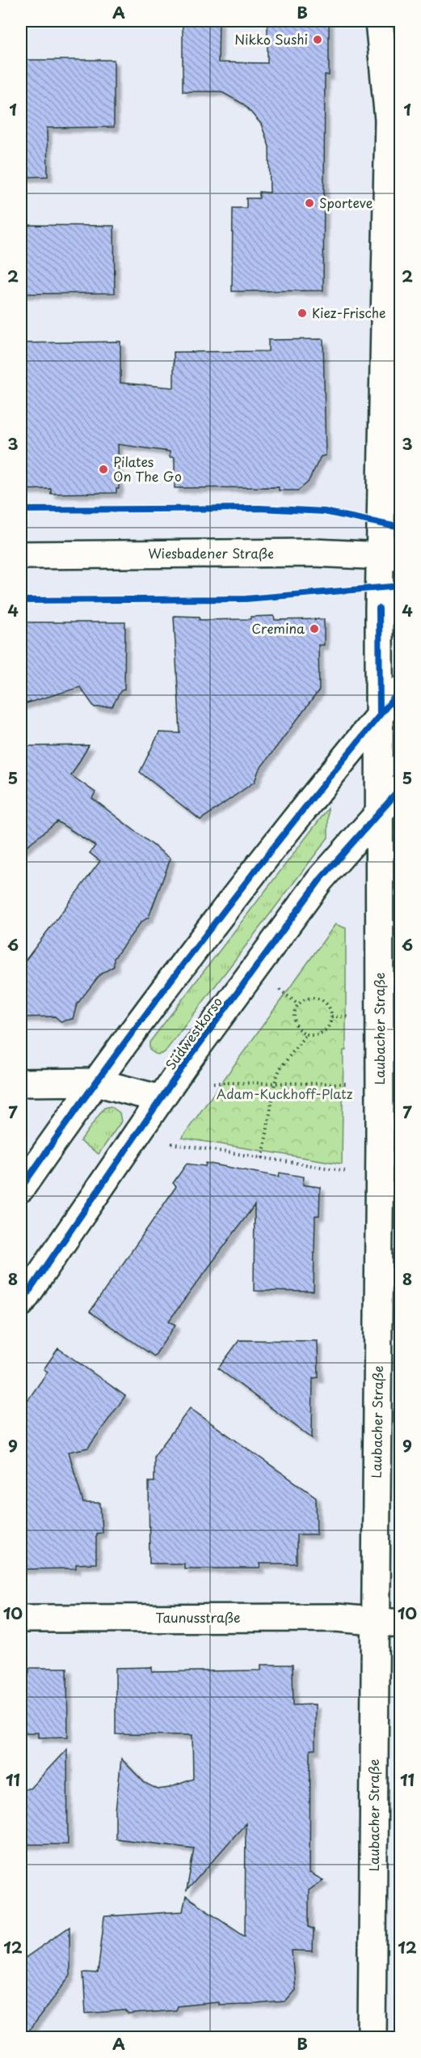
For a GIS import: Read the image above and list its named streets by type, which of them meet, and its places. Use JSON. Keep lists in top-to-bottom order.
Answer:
{
  "streets": {
    "street": [
      "Wiesbadener Straße",
      "Laubacher Straße",
      "Südwestkorso",
      "Taunusstraße"
    ]
  },
  "crossings": [
    ["Wiesbadener Straße", "Laubacher Straße"],
    ["Laubacher Straße", "Südwestkorso"],
    ["Laubacher Straße", "Taunusstraße"]
  ],
  "parks": ["Adam-Kuckhoff-Platz"],
  "places": [
    "Nikko Sushi",
    "Sporteve",
    "Kiez-Frische",
    "Pilates On The Go",
    "Cremina"
  ],
  "grid": {
    "columns": ["A", "B"],
    "rows": [
      "1",
      "2",
      "3",
      "4",
      "5",
      "6",
      "7",
      "8",
      "9",
      "10",
      "11",
      "12"
    ]
  }
}
